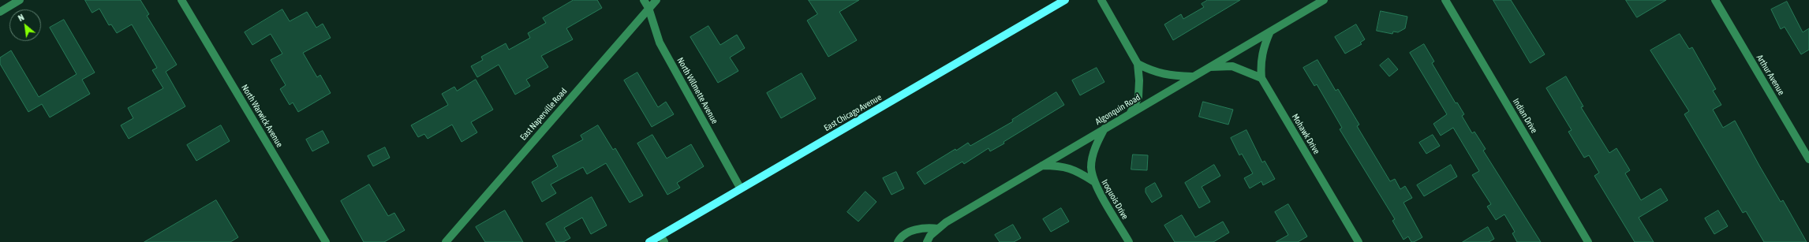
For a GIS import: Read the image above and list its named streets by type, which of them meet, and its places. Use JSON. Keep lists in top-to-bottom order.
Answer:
{
  "streets": {
    "main road": ["East Chicago Avenue"],
    "street": [
      "Arthur Avenue",
      "North Wilmette Avenue",
      "Algonquin Road",
      "East Naperville Road",
      "North Warwick Avenue",
      "Indian Drive",
      "Mohawk Drive",
      "Iroquois Drive"
    ]
  },
  "crossings": [
    ["North Wilmette Avenue", "East Chicago Avenue"],
    ["North Wilmette Avenue", "East Naperville Road"],
    ["Algonquin Road", "Mohawk Drive"],
    ["Algonquin Road", "Iroquois Drive"]
  ],
  "north": "top left"
}
